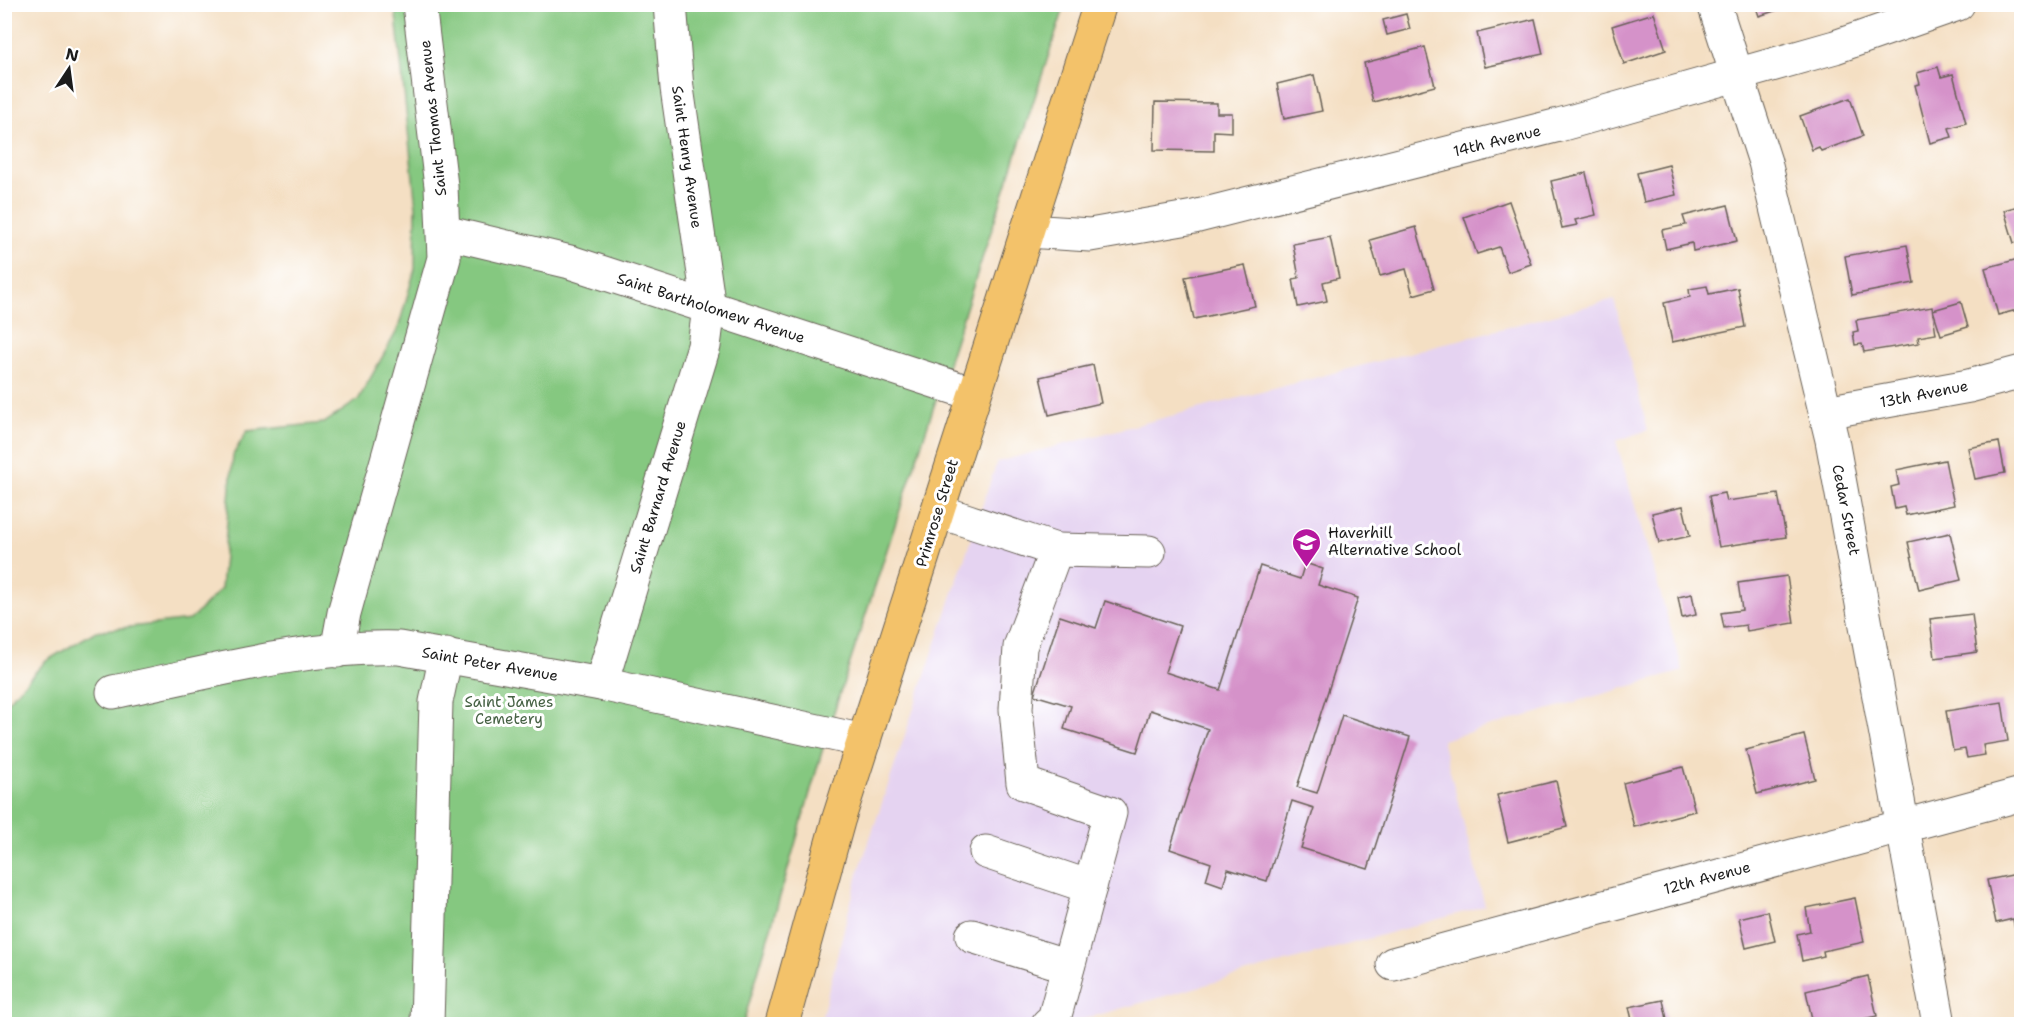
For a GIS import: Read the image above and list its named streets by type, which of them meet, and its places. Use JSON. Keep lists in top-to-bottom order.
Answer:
{
  "streets": {
    "main road": ["Primrose Street"],
    "street": [
      "Saint Thomas Avenue",
      "14th Avenue",
      "Saint Henry Avenue",
      "Saint Bartholomew Avenue",
      "13th Avenue",
      "Saint Barnard Avenue",
      "Cedar Street",
      "Saint Peter Avenue",
      "12th Avenue"
    ]
  },
  "crossings": [
    ["Saint Thomas Avenue", "Saint Bartholomew Avenue"],
    ["Saint Thomas Avenue", "Saint Peter Avenue"],
    ["14th Avenue", "Cedar Street"],
    ["14th Avenue", "Primrose Street"],
    ["Saint Henry Avenue", "Saint Bartholomew Avenue"],
    ["Saint Henry Avenue", "Saint Barnard Avenue"],
    ["Saint Bartholomew Avenue", "Saint Barnard Avenue"],
    ["Saint Bartholomew Avenue", "Primrose Street"],
    ["13th Avenue", "Cedar Street"],
    ["Saint Barnard Avenue", "Saint Peter Avenue"],
    ["Cedar Street", "12th Avenue"],
    ["Primrose Street", "Saint Peter Avenue"]
  ],
  "parks": ["Saint James Cemetery"],
  "places": {
    "school or university": ["Haverhill Alternative School"]
  },
  "north": "top"
}
